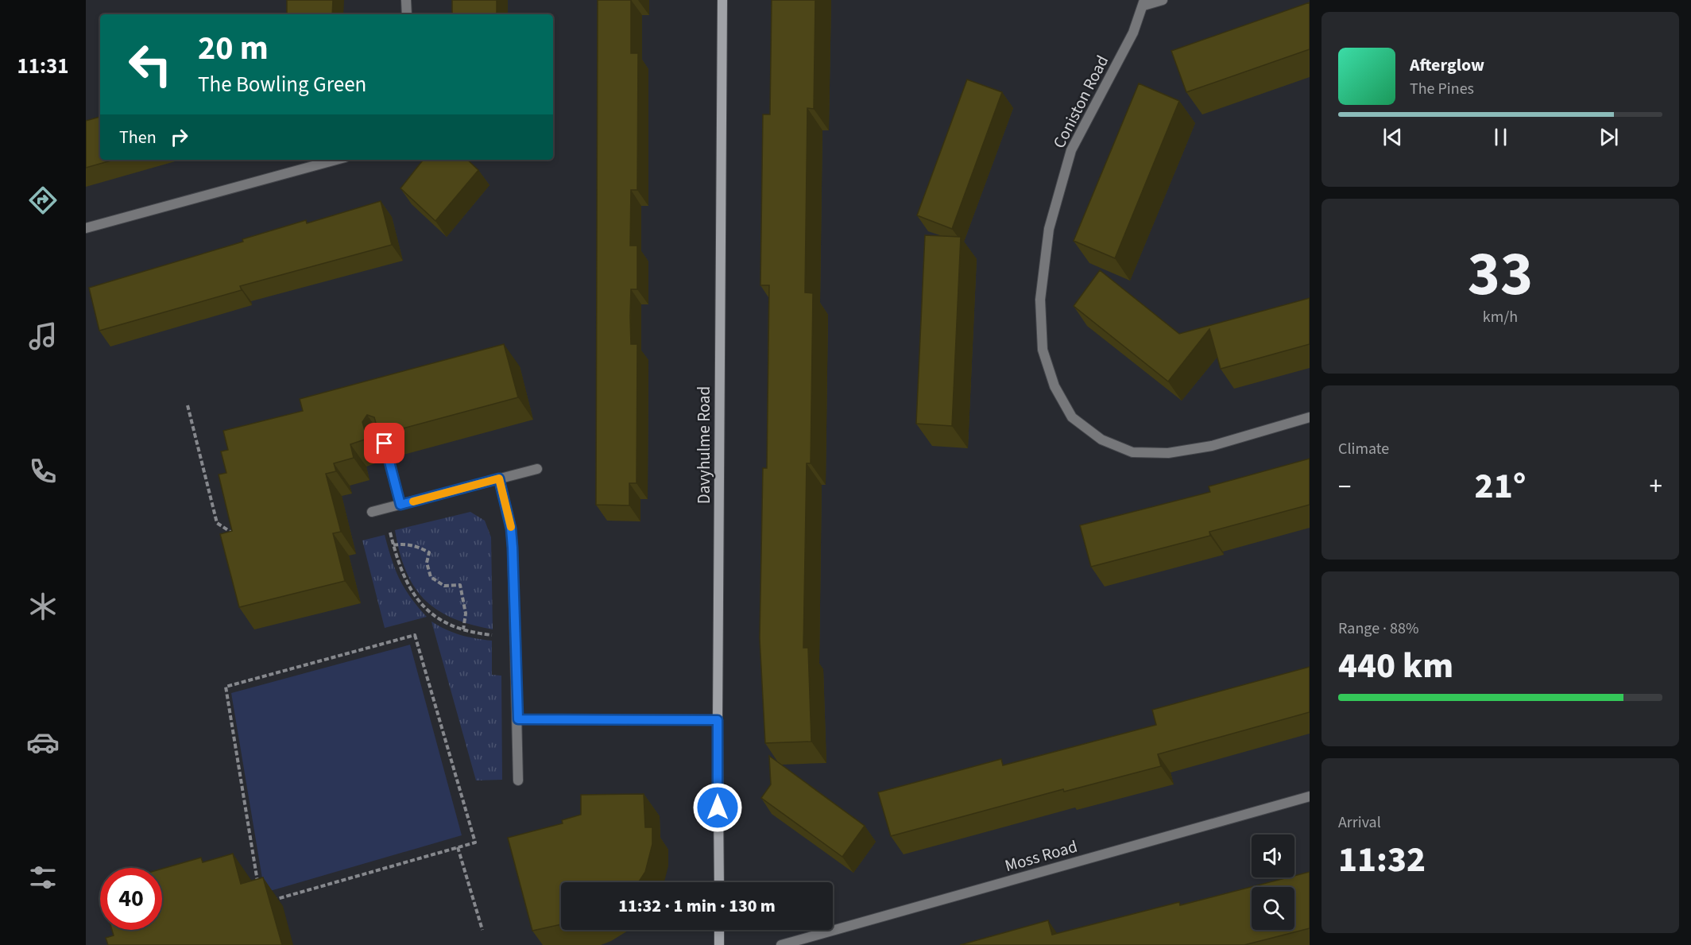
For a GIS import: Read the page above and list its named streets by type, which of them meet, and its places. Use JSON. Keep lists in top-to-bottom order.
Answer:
{
  "streets": {
    "street": ["Coniston Road", "Davyhulme Road", "Moss Road"]
  },
  "page": {
    "tabs": "11:31",
    "turn": ["20 m", "The Bowling Green"],
    "song": ["Afterglow", "The Pines"],
    "then": "Then",
    "tile": [
      ["33", "km/h"],
      "Climate",
      ["Range · 88%", "440 km"],
      ["Arrival", "11:32"]
    ],
    "heat": ["−", "21°", "+"],
    "limit": "40",
    "trip": "11:32 · 1 min · 130 m"
  }
}
